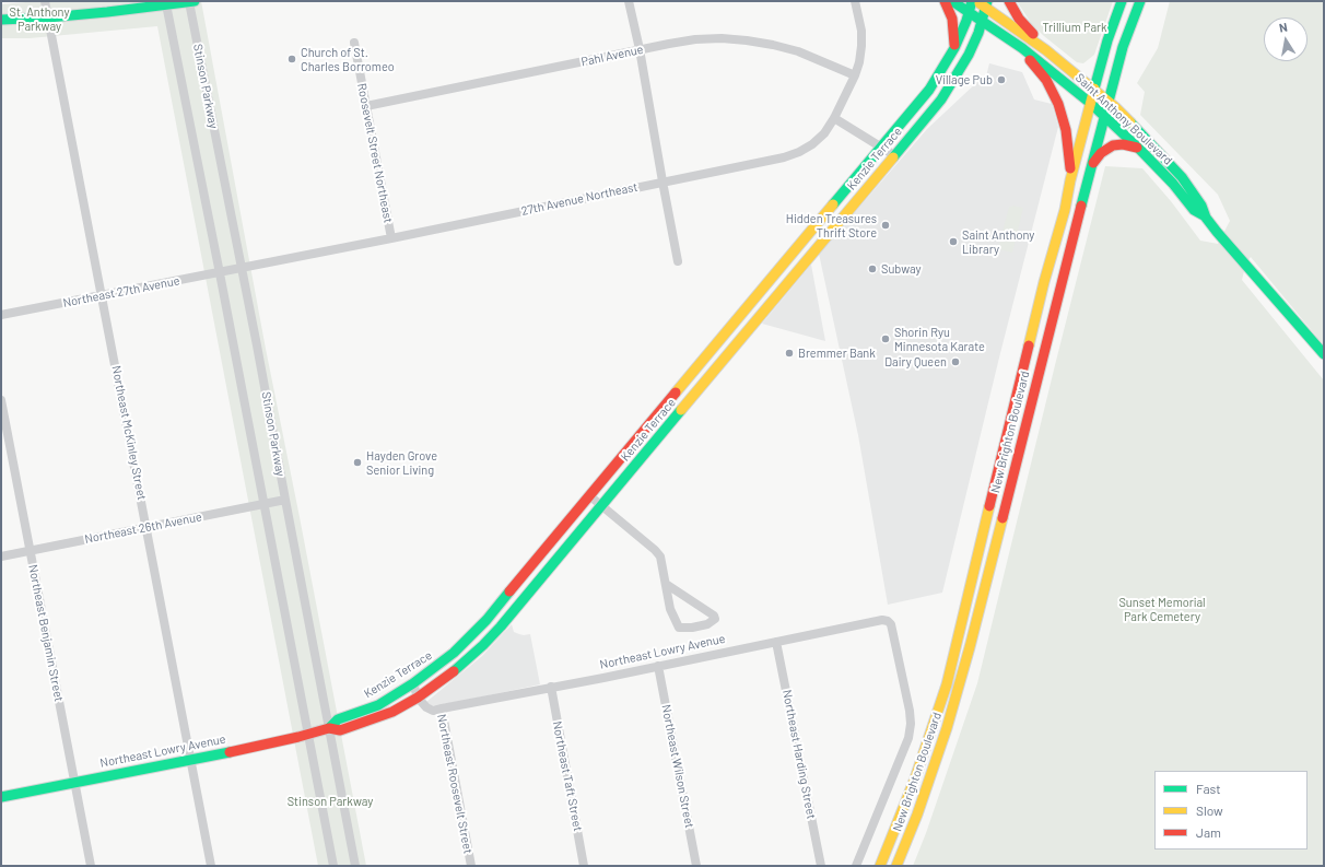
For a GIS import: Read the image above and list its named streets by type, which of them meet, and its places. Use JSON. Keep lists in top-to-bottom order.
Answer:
{
  "streets": {
    "main road": [
      "Saint Anthony Boulevard",
      "Kenzie Terrace",
      "New Brighton Boulevard",
      "Northeast Lowry Avenue"
    ],
    "street": [
      "Pahl Avenue",
      "Stinson Parkway",
      "Roosevelt Street Northeast",
      "27th Avenue Northeast",
      "Northeast 27th Avenue",
      "Northeast McKinley Street",
      "Northeast 26th Avenue",
      "Northeast Benjamin Street",
      "Northeast Harding Street",
      "Northeast Wilson Street",
      "Northeast Taft Street",
      "Northeast Roosevelt Street"
    ]
  },
  "crossings": [
    ["Pahl Avenue", "Roosevelt Street Northeast"],
    ["Pahl Avenue", "27th Avenue Northeast"],
    ["Stinson Parkway", "Kenzie Terrace"],
    ["Stinson Parkway", "27th Avenue Northeast"],
    ["Stinson Parkway", "Northeast 27th Avenue"],
    ["Stinson Parkway", "Northeast 26th Avenue"],
    ["Stinson Parkway", "Northeast Lowry Avenue"],
    ["Saint Anthony Boulevard", "Kenzie Terrace"],
    ["Saint Anthony Boulevard", "New Brighton Boulevard"],
    ["Roosevelt Street Northeast", "27th Avenue Northeast"],
    ["Kenzie Terrace", "Northeast Lowry Avenue"],
    ["27th Avenue Northeast", "Northeast 27th Avenue"],
    ["Northeast 27th Avenue", "Northeast McKinley Street"],
    ["New Brighton Boulevard", "Northeast Lowry Avenue"],
    ["Northeast McKinley Street", "Northeast 26th Avenue"],
    ["Northeast McKinley Street", "Northeast Lowry Avenue"],
    ["Northeast 26th Avenue", "Northeast Benjamin Street"],
    ["Northeast Benjamin Street", "Northeast Lowry Avenue"],
    ["Northeast Lowry Avenue", "Northeast Harding Street"],
    ["Northeast Lowry Avenue", "Northeast Wilson Street"],
    ["Northeast Lowry Avenue", "Northeast Taft Street"],
    ["Northeast Lowry Avenue", "Northeast Roosevelt Street"]
  ],
  "parks": [
    "St. Anthony Parkway",
    "Trillium Park",
    "Sunset Memorial Park Cemetery",
    "Stinson Parkway"
  ],
  "places": [
    "Church of St. Charles Borromeo",
    "Village Pub",
    "Hidden Treasures Thrift Store",
    "Saint Anthony Library",
    "Subway",
    "Shorin Ryu Minnesota Karate",
    "Bremmer Bank",
    "Dairy Queen",
    "Hayden Grove Senior Living"
  ],
  "legend": ["Fast", "Slow", "Jam"],
  "north": "top"
}
